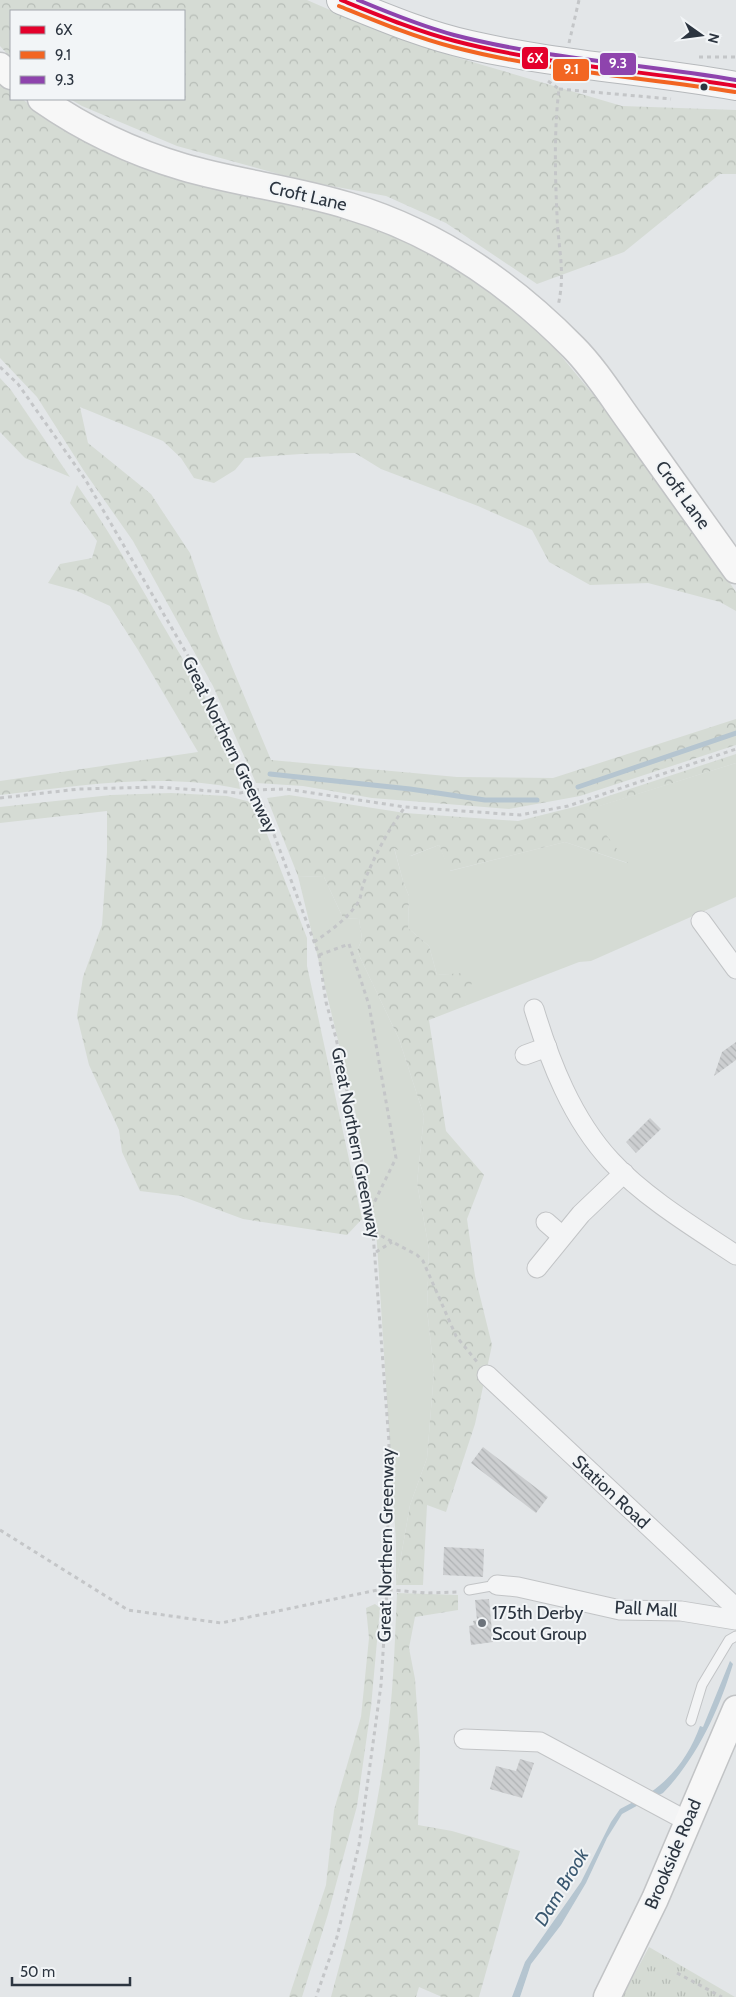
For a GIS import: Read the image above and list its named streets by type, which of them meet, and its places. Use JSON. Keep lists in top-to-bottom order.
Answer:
{
  "streets": {
    "street": [
      "Croft Lane",
      "Station Road",
      "Pall Mall",
      "Brookside Road"
    ],
    "path": ["Great Northern Greenway"]
  },
  "water": ["Dam Brook"],
  "places": ["175th Derby Scout Group"],
  "lines": ["transit line 6X", "transit line 9.3", "transit line 9.1"],
  "legend": ["6X", "9.1", "9.3"],
  "scale_bar": "50 m",
  "north": "right"
}
